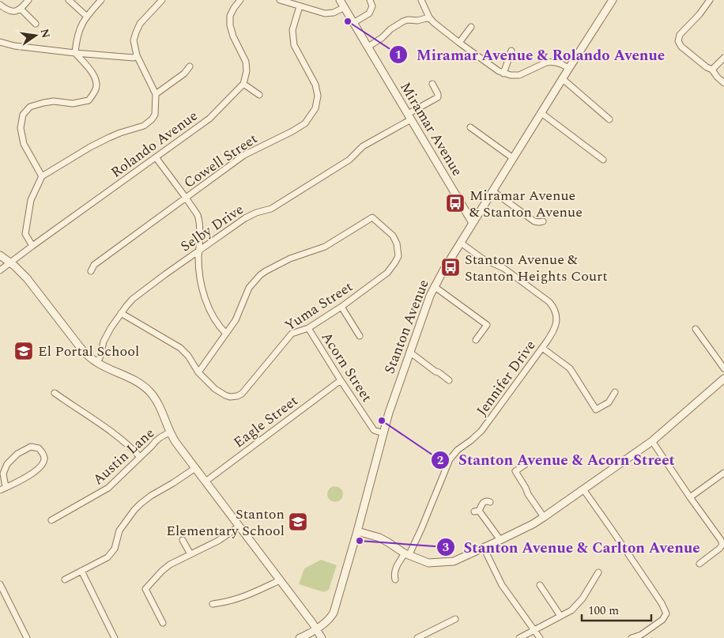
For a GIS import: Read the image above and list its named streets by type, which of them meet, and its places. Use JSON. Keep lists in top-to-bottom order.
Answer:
{
  "streets": {
    "street": [
      "Miramar Avenue",
      "Rolando Avenue",
      "Cowell Street",
      "Selby Drive",
      "Yuma Street",
      "Stanton Avenue",
      "Acorn Street",
      "Jennifer Drive",
      "Eagle Street",
      "Austin Lane"
    ]
  },
  "crossings": [
    ["Miramar Avenue", "Selby Drive"],
    ["Miramar Avenue", "Stanton Avenue"],
    ["Yuma Street", "Acorn Street"],
    ["Stanton Avenue", "Acorn Street"],
    ["Stanton Avenue", "Jennifer Drive"],
    ["Acorn Street", "Eagle Street"]
  ],
  "places": {
    "other": ["Miramar Avenue & Rolando Avenue", "Stanton Avenue & Acorn Street", "Stanton Avenue & Carlton Avenue"],
    "bus stop": ["Miramar Avenue & Stanton Avenue", "Stanton Avenue & Stanton Heights Court"],
    "school or university": ["El Portal School", "Stanton Elementary School"]
  },
  "scale_bar": "100 m",
  "north": "right"
}
